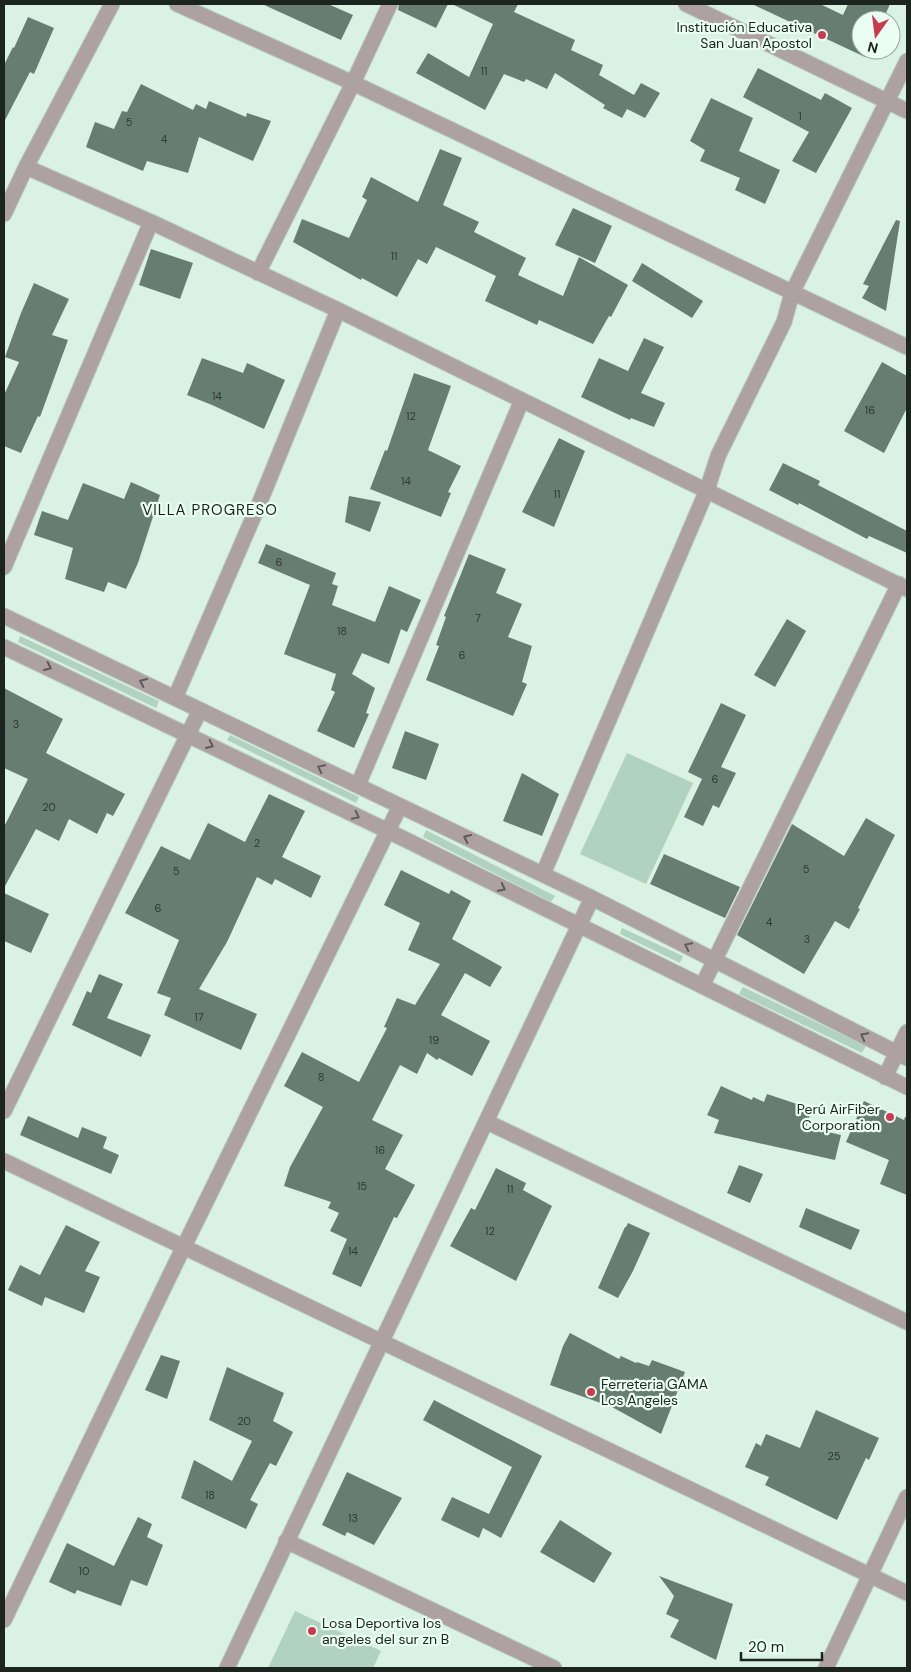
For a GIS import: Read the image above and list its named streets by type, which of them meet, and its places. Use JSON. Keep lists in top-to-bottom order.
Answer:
{
  "districts": ["VILLA PROGRESO"],
  "places": [
    "Institución Educativa San Juan Apostol",
    "Perú AirFiber Corporation",
    "Ferreteria GAMA Los Angeles",
    "Losa Deportiva los angeles del sur zn B"
  ],
  "house_numbers": [
    "11",
    "1",
    "5",
    "4",
    "11",
    "14",
    "16",
    "12",
    "14",
    "11",
    "6",
    "7",
    "18",
    "6",
    "3",
    "6",
    "20",
    "2",
    "5",
    "5",
    "6",
    "4",
    "3",
    "17",
    "19",
    "8",
    "16",
    "15",
    "11",
    "12",
    "14",
    "20",
    "25",
    "18",
    "13",
    "10"
  ],
  "scale_bar": "20 m",
  "north": "bottom"
}
